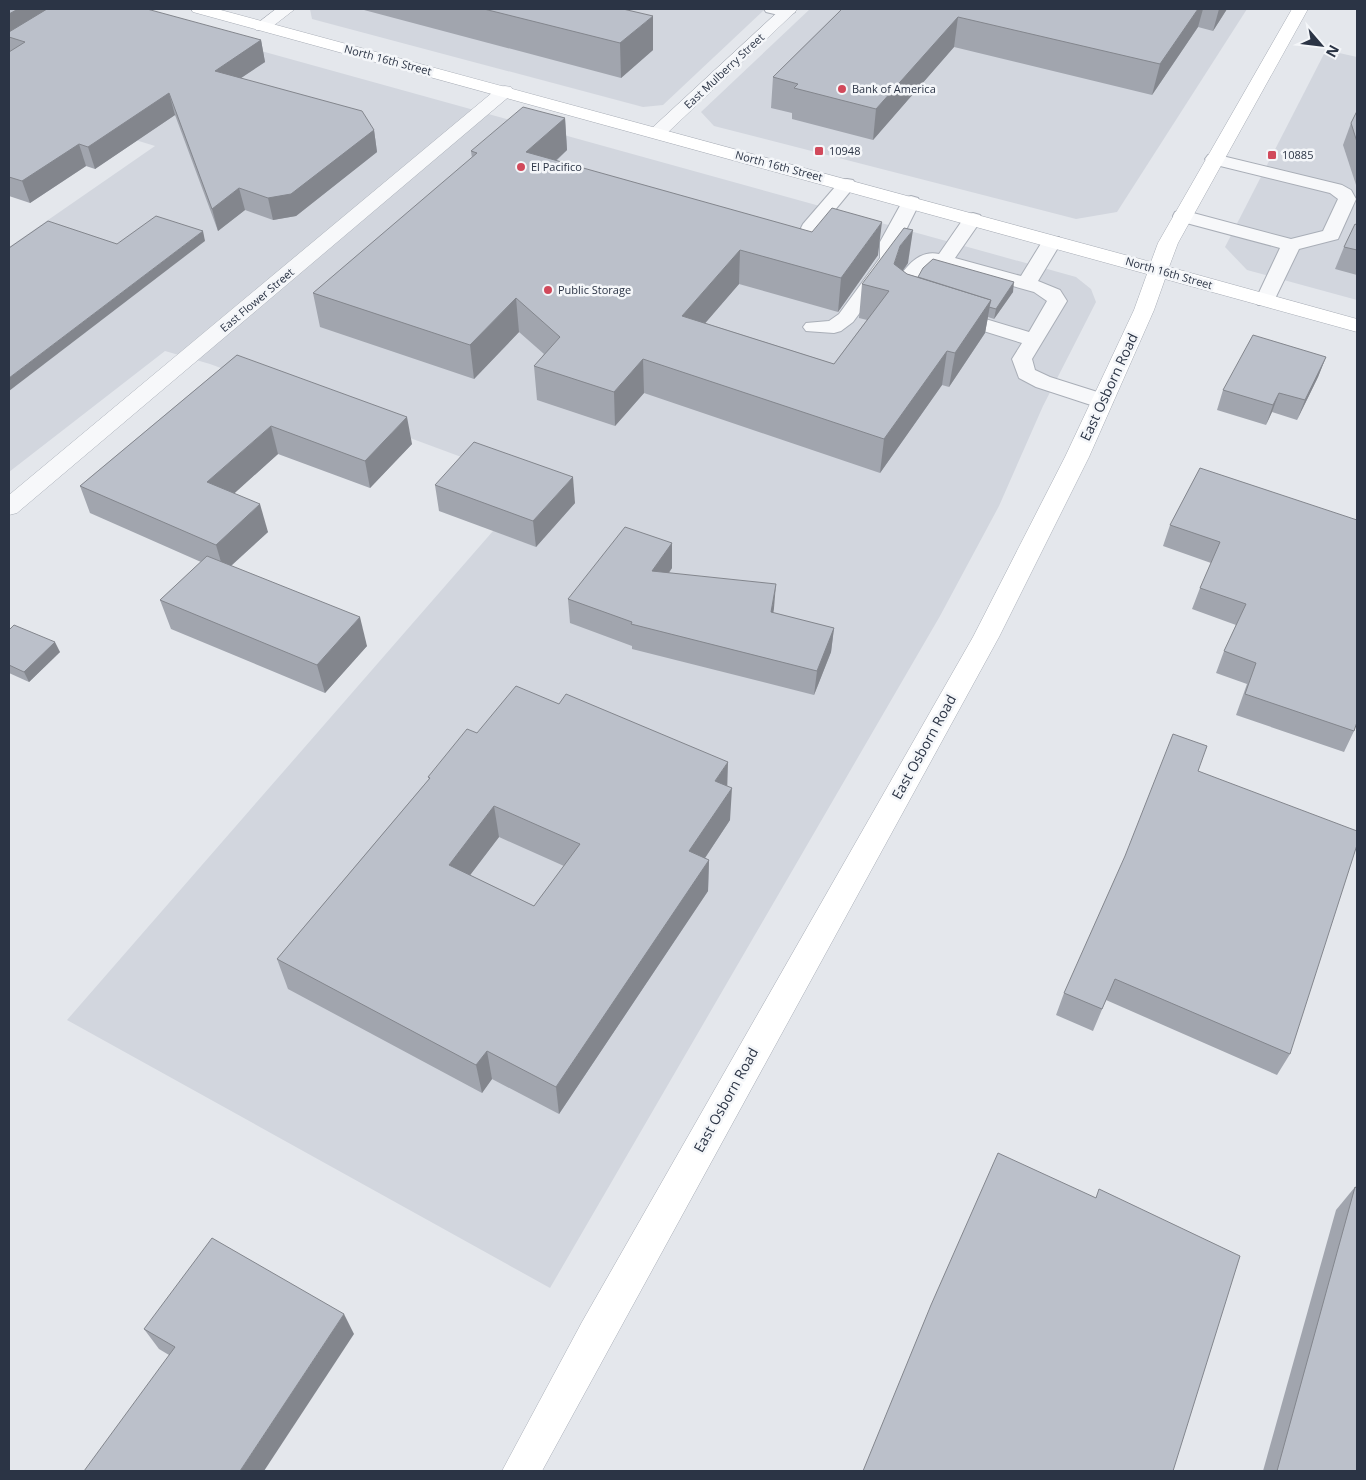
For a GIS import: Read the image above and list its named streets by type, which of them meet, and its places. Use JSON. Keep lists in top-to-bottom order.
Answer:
{
  "streets": {
    "main road": ["North 16th Street", "East Osborn Road"],
    "street": ["East Mulberry Street", "East Flower Street"]
  },
  "crossings": [
    ["North 16th Street", "East Mulberry Street"],
    ["North 16th Street", "East Flower Street"],
    ["North 16th Street", "East Osborn Road"]
  ],
  "places": {
    "other": ["Bank of America", "El Pacifico", "Public Storage"],
    "transit": ["10948", "10885"]
  },
  "north": "bottom right"
}
